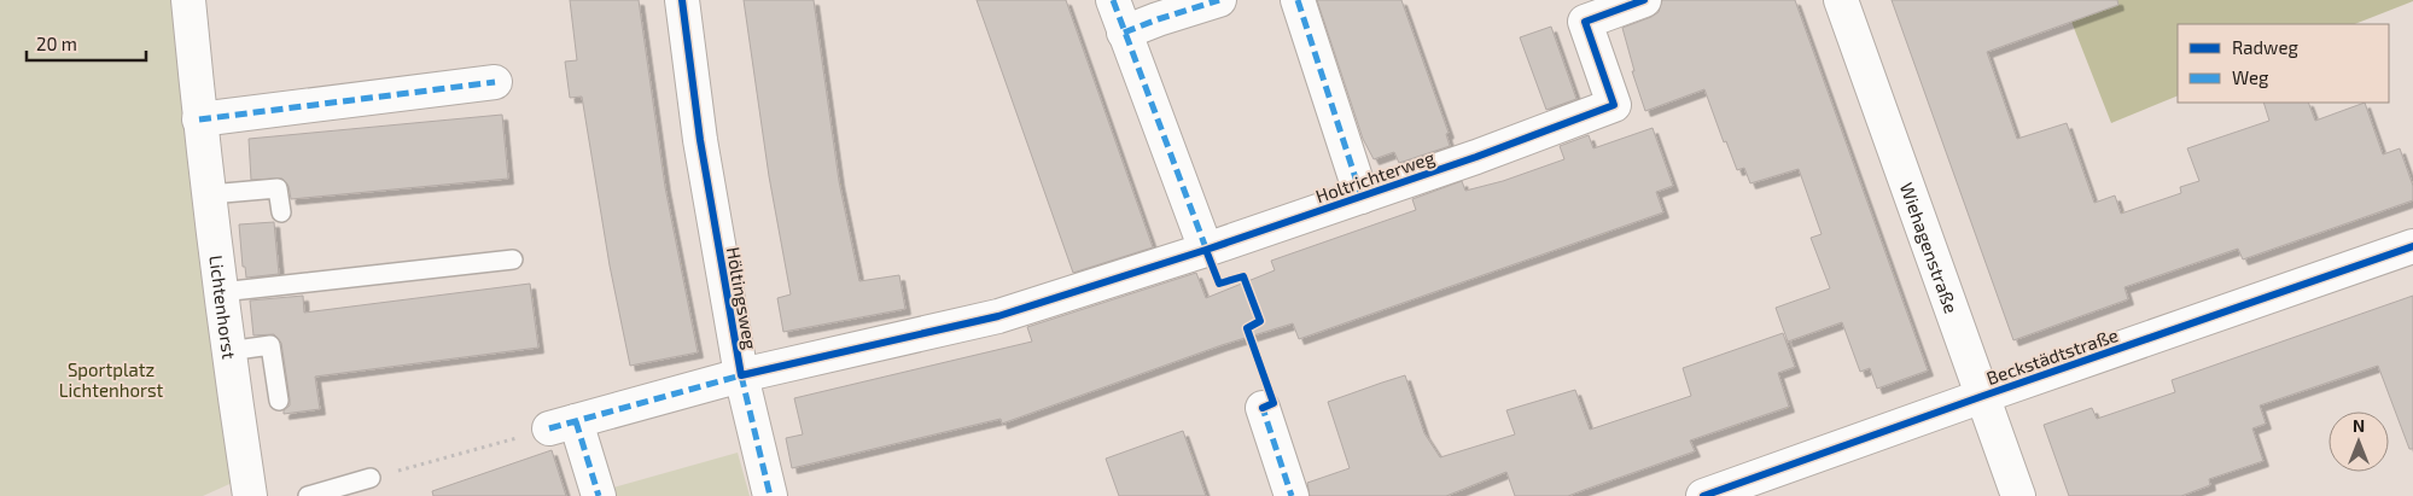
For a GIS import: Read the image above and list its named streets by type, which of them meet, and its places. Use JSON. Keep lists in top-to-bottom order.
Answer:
{
  "streets": {
    "street": [
      "Holtrichterweg",
      "Wiehagenstraße",
      "Höltingsweg",
      "Lichtenhorst",
      "Beckstädtstraße"
    ]
  },
  "crossings": [
    ["Holtrichterweg", "Höltingsweg"],
    ["Wiehagenstraße", "Beckstädtstraße"]
  ],
  "parks": ["Sportplatz Lichtenhorst"],
  "legend": ["Radweg", "Weg"],
  "scale_bar": "20 m",
  "north": "top"
}
